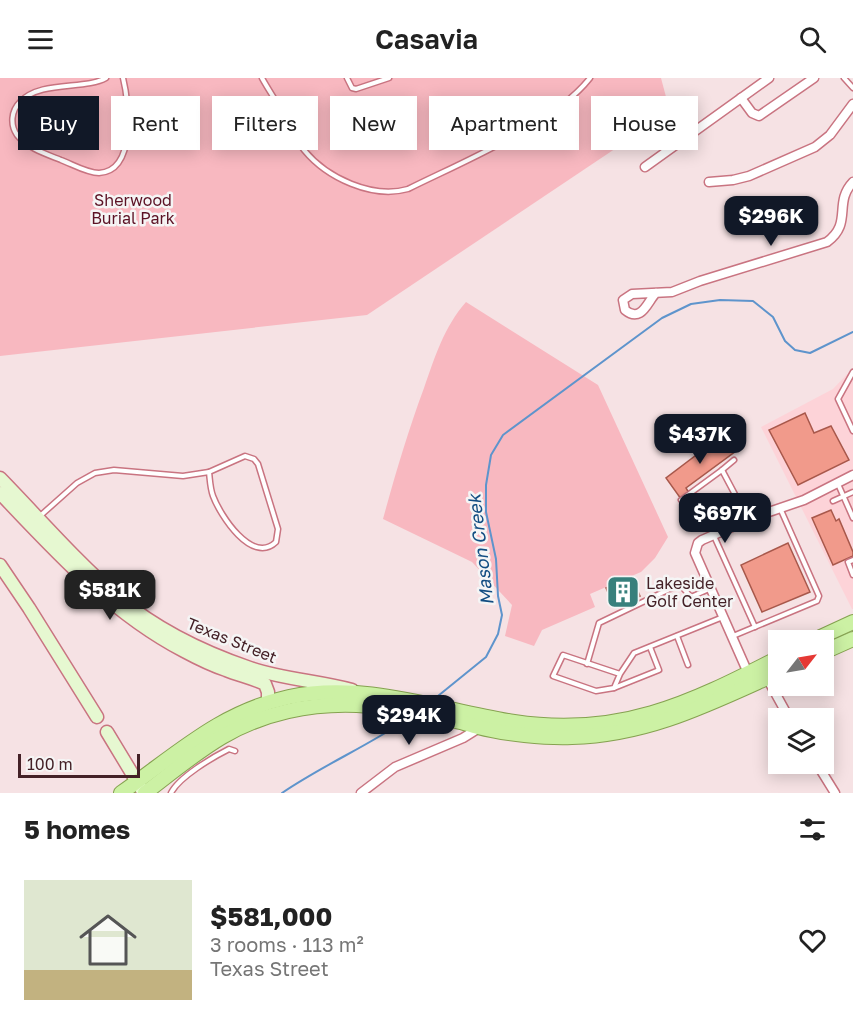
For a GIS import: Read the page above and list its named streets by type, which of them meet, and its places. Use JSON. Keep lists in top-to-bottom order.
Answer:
{
  "streets": {
    "main road": ["Texas Street"]
  },
  "water": ["Mason Creek"],
  "parks": ["Sherwood Burial Park"],
  "places": {
    "building": ["Lakeside Golf Center"]
  },
  "scale_bar": "100 m",
  "north": "top right",
  "page": {
    "header": "Casavia",
    "chip": [
      "Buy",
      "Rent",
      "Filters",
      "New",
      "Apartment",
      "House"
    ],
    "price": [
      "$296K",
      "$437K",
      "$697K",
      "$581K",
      "$294K"
    ],
    "scale": "100 m",
    "heading": "5 homes",
    "list": [
      {
        "name": "$581,000",
        "note": "3 rooms · 113 m² · Texas Street"
      }
    ]
  }
}
